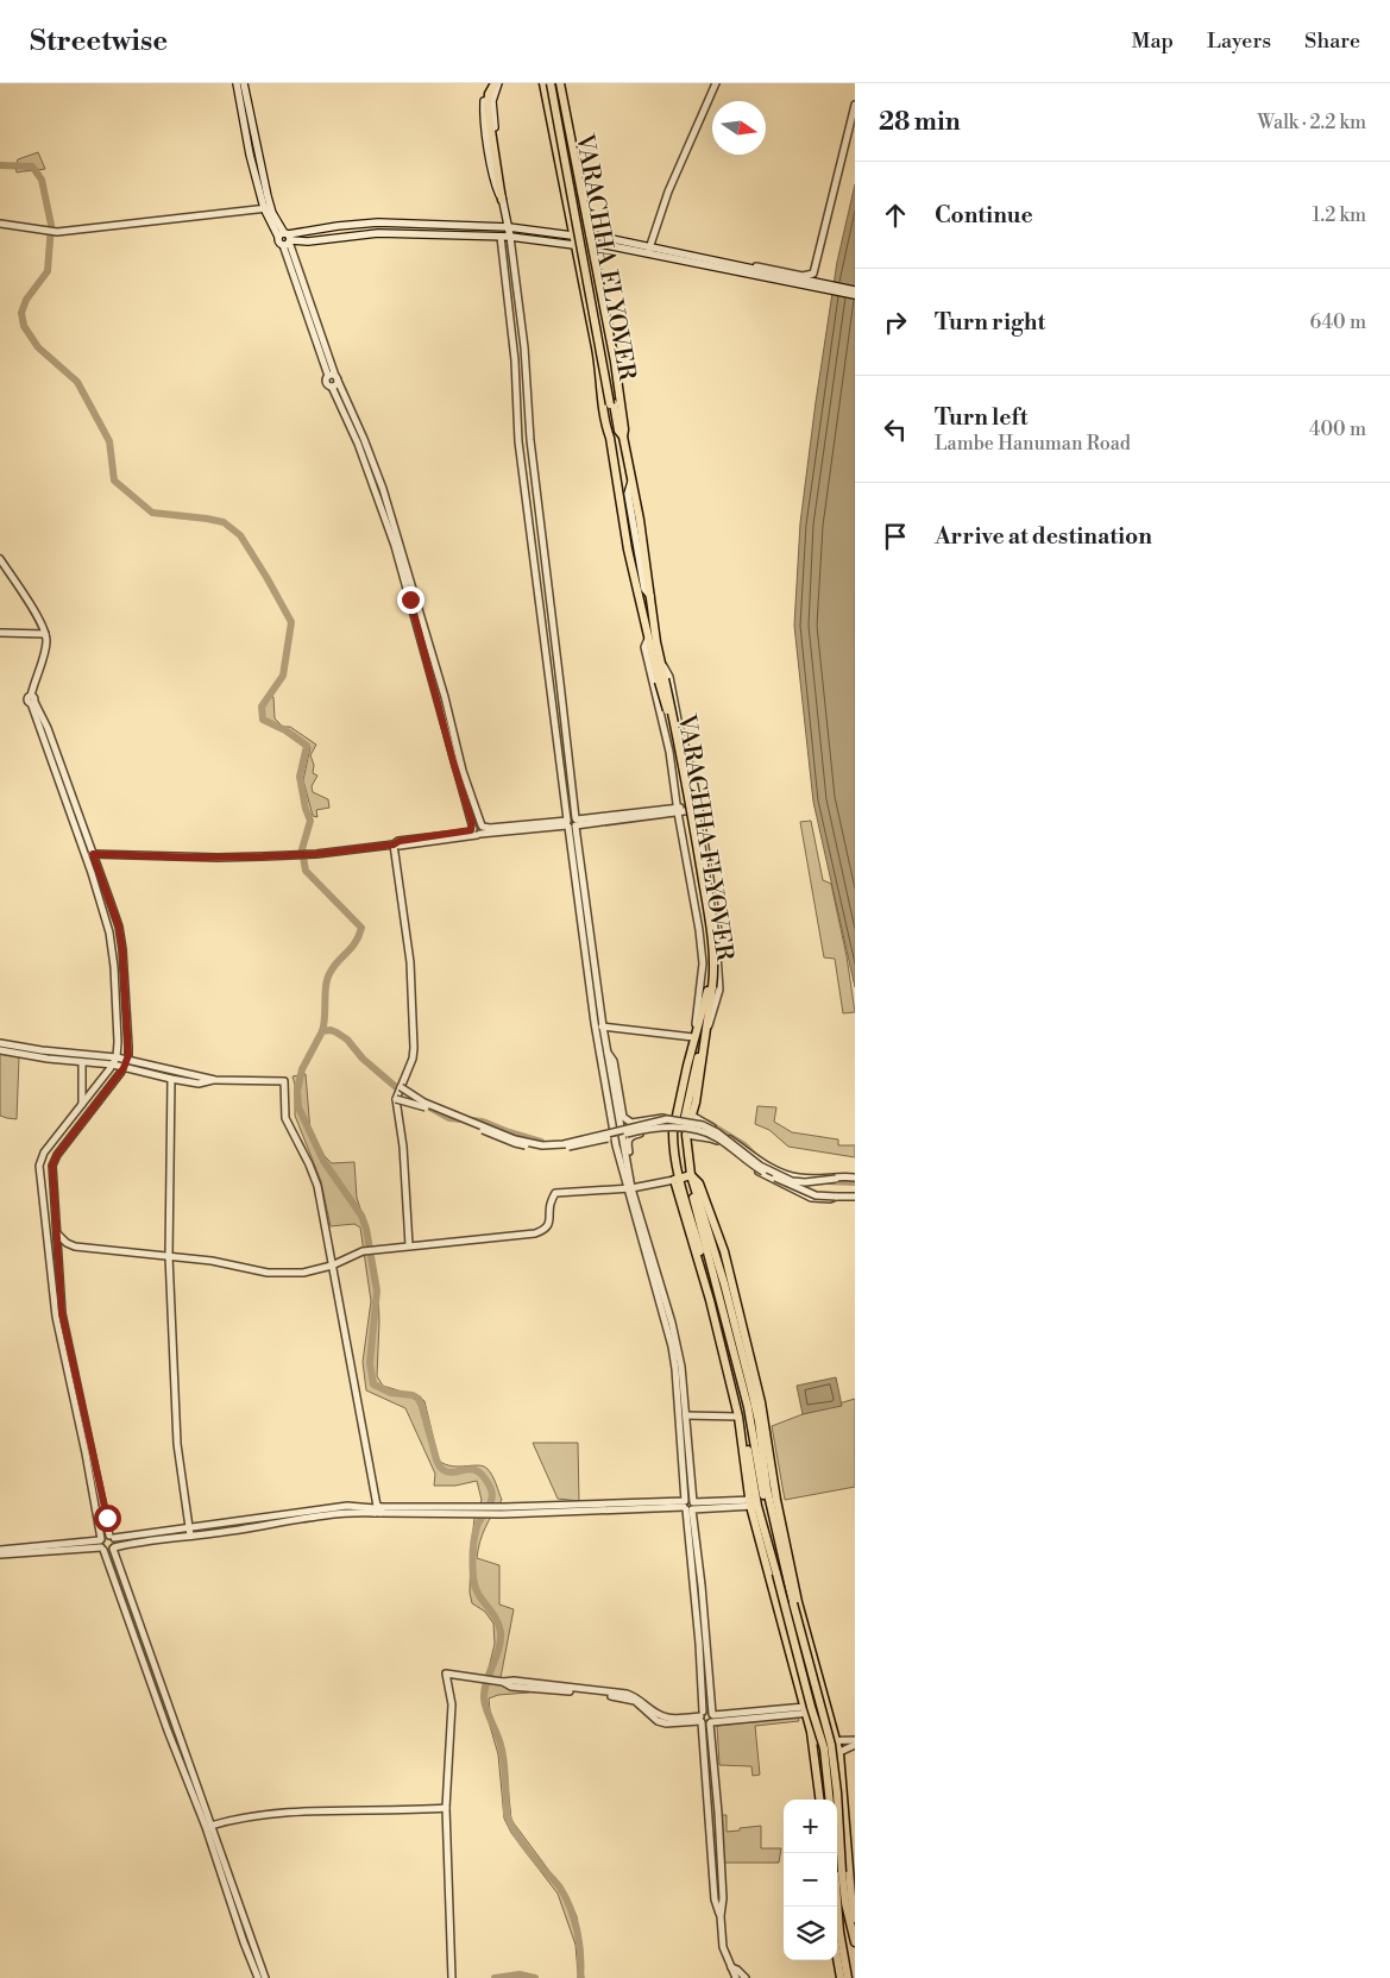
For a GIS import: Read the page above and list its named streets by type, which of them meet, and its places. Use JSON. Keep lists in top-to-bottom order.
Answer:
{
  "streets": {
    "main road": ["VARACHHA FLYOVER"]
  },
  "north": "right",
  "page": {
    "header": "Streetwise",
    "nav": ["Map", "Layers", "Share"],
    "heading": ["28 min", "Walk · 2.2 km"],
    "list": [
      ["Continue", "1.2 km"],
      ["Turn right", "640 m"],
      ["Turn left", "Lambe Hanuman Road", "400 m"],
      "Arrive at destination"
    ],
    "map_buttons": ["+", "−"]
  }
}
